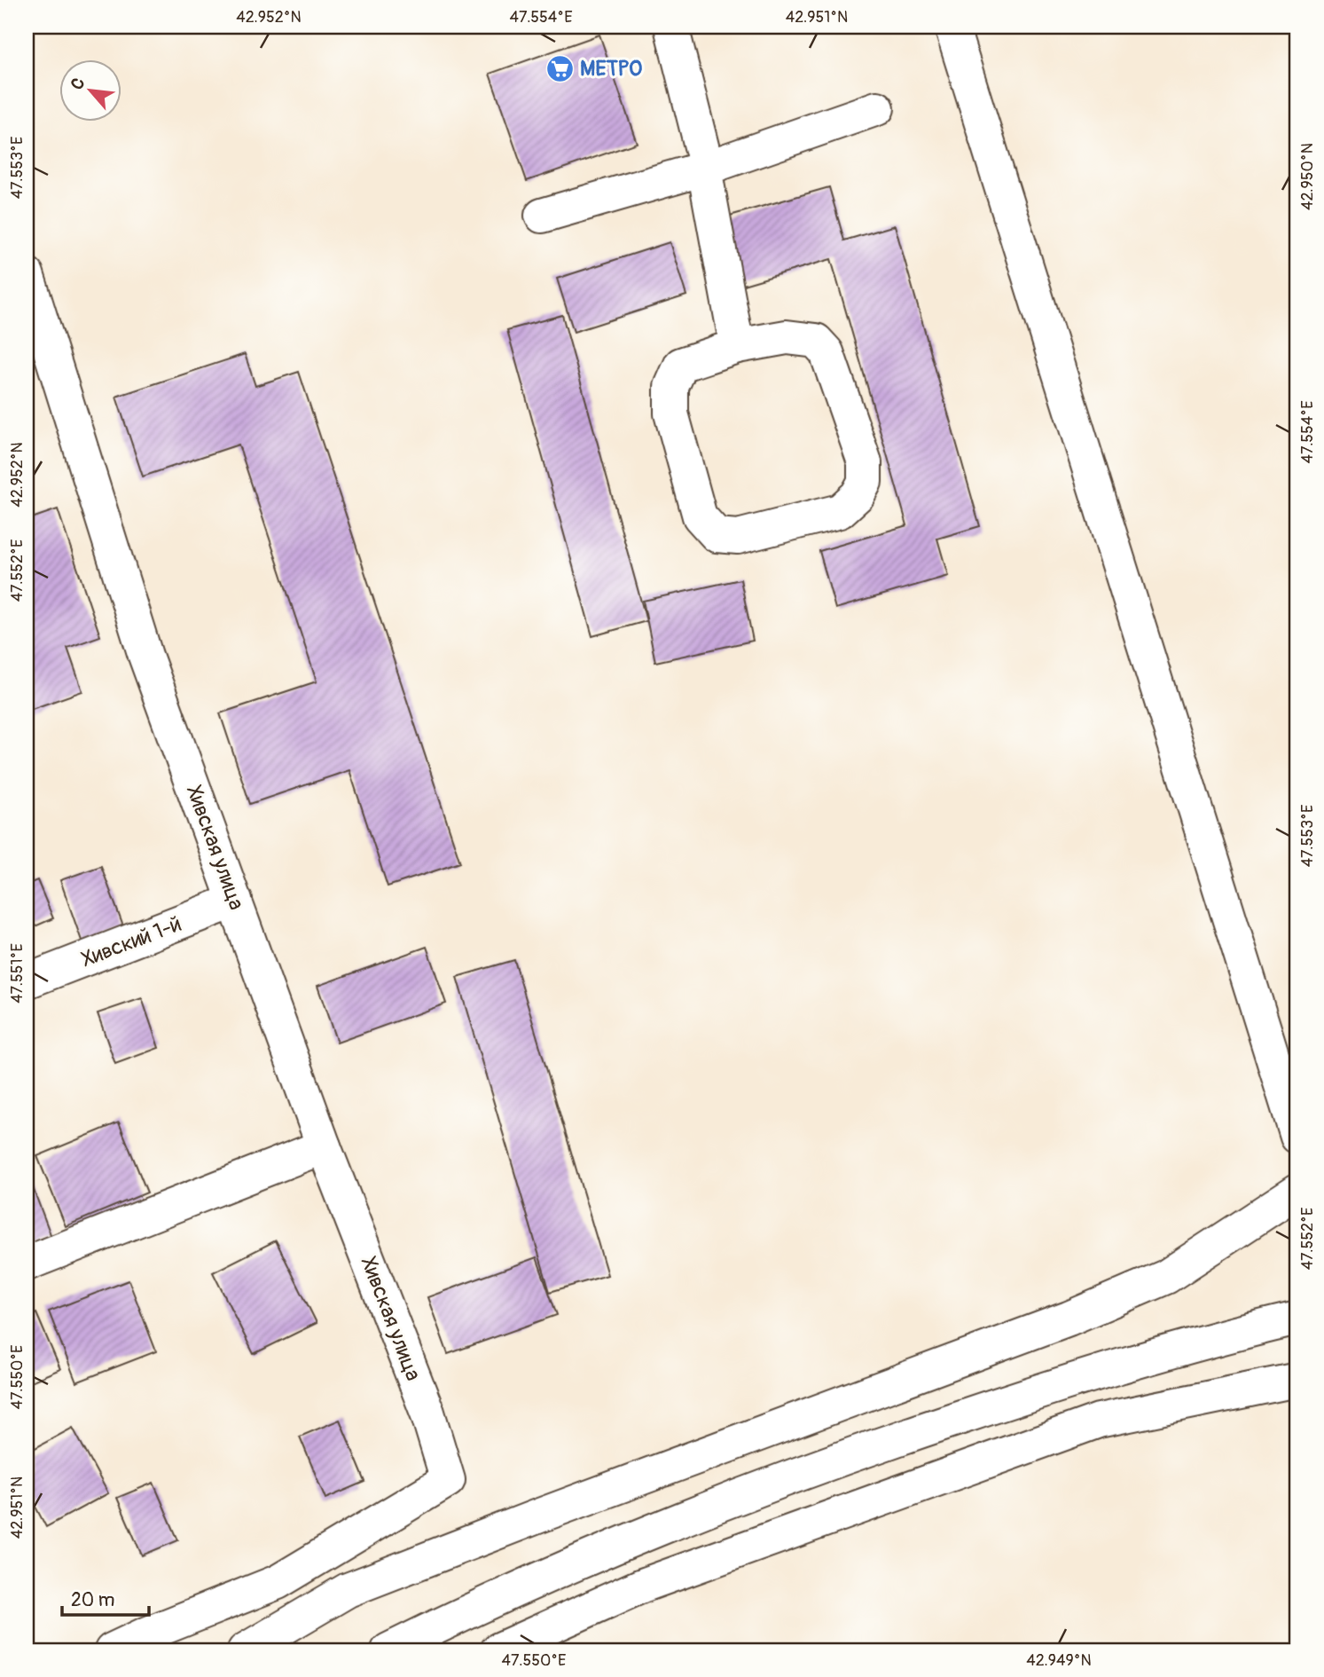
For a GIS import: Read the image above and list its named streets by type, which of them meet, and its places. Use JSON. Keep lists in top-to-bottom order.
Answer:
{
  "streets": {
    "street": ["Хивская улица", "Хивский 1-й"]
  },
  "crossings": [
    ["Хивская улица", "Хивский 1-й"]
  ],
  "places": {
    "supermarket": ["МЕТРО"]
  },
  "scale_bar": "20 m",
  "north": "top left",
  "coordinates": [
    "42.952°N",
    "47.554°E",
    "42.951°N",
    "47.553°E",
    "42.950°N",
    "47.552°E",
    "47.551°E",
    "47.550°E",
    "42.949°N"
  ]
}
